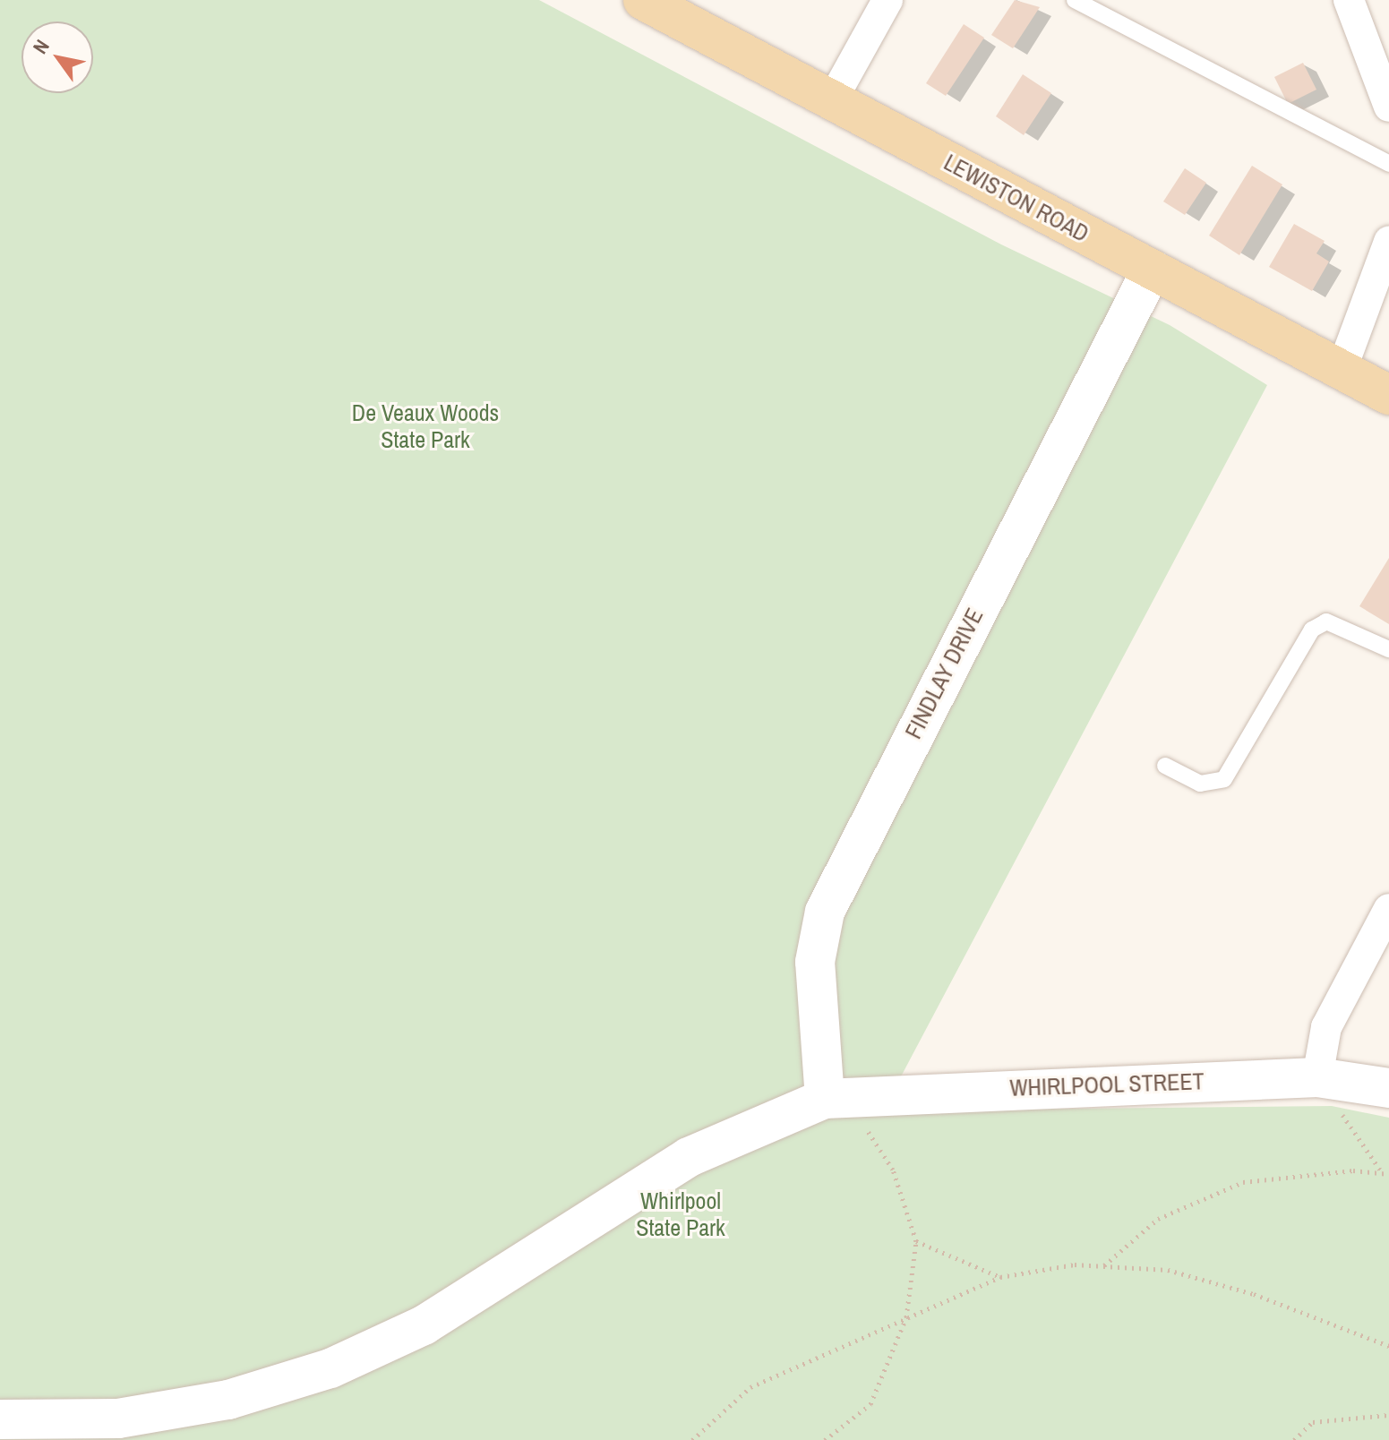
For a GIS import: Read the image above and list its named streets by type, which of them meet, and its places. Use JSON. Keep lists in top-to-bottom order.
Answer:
{
  "streets": {
    "main road": ["LEWISTON ROAD", "FINDLAY DRIVE", "WHIRLPOOL STREET"]
  },
  "crossings": [
    ["LEWISTON ROAD", "FINDLAY DRIVE"],
    ["FINDLAY DRIVE", "WHIRLPOOL STREET"]
  ],
  "parks": ["De Veaux Woods State Park", "Whirlpool State Park"],
  "north": "top left"
}
